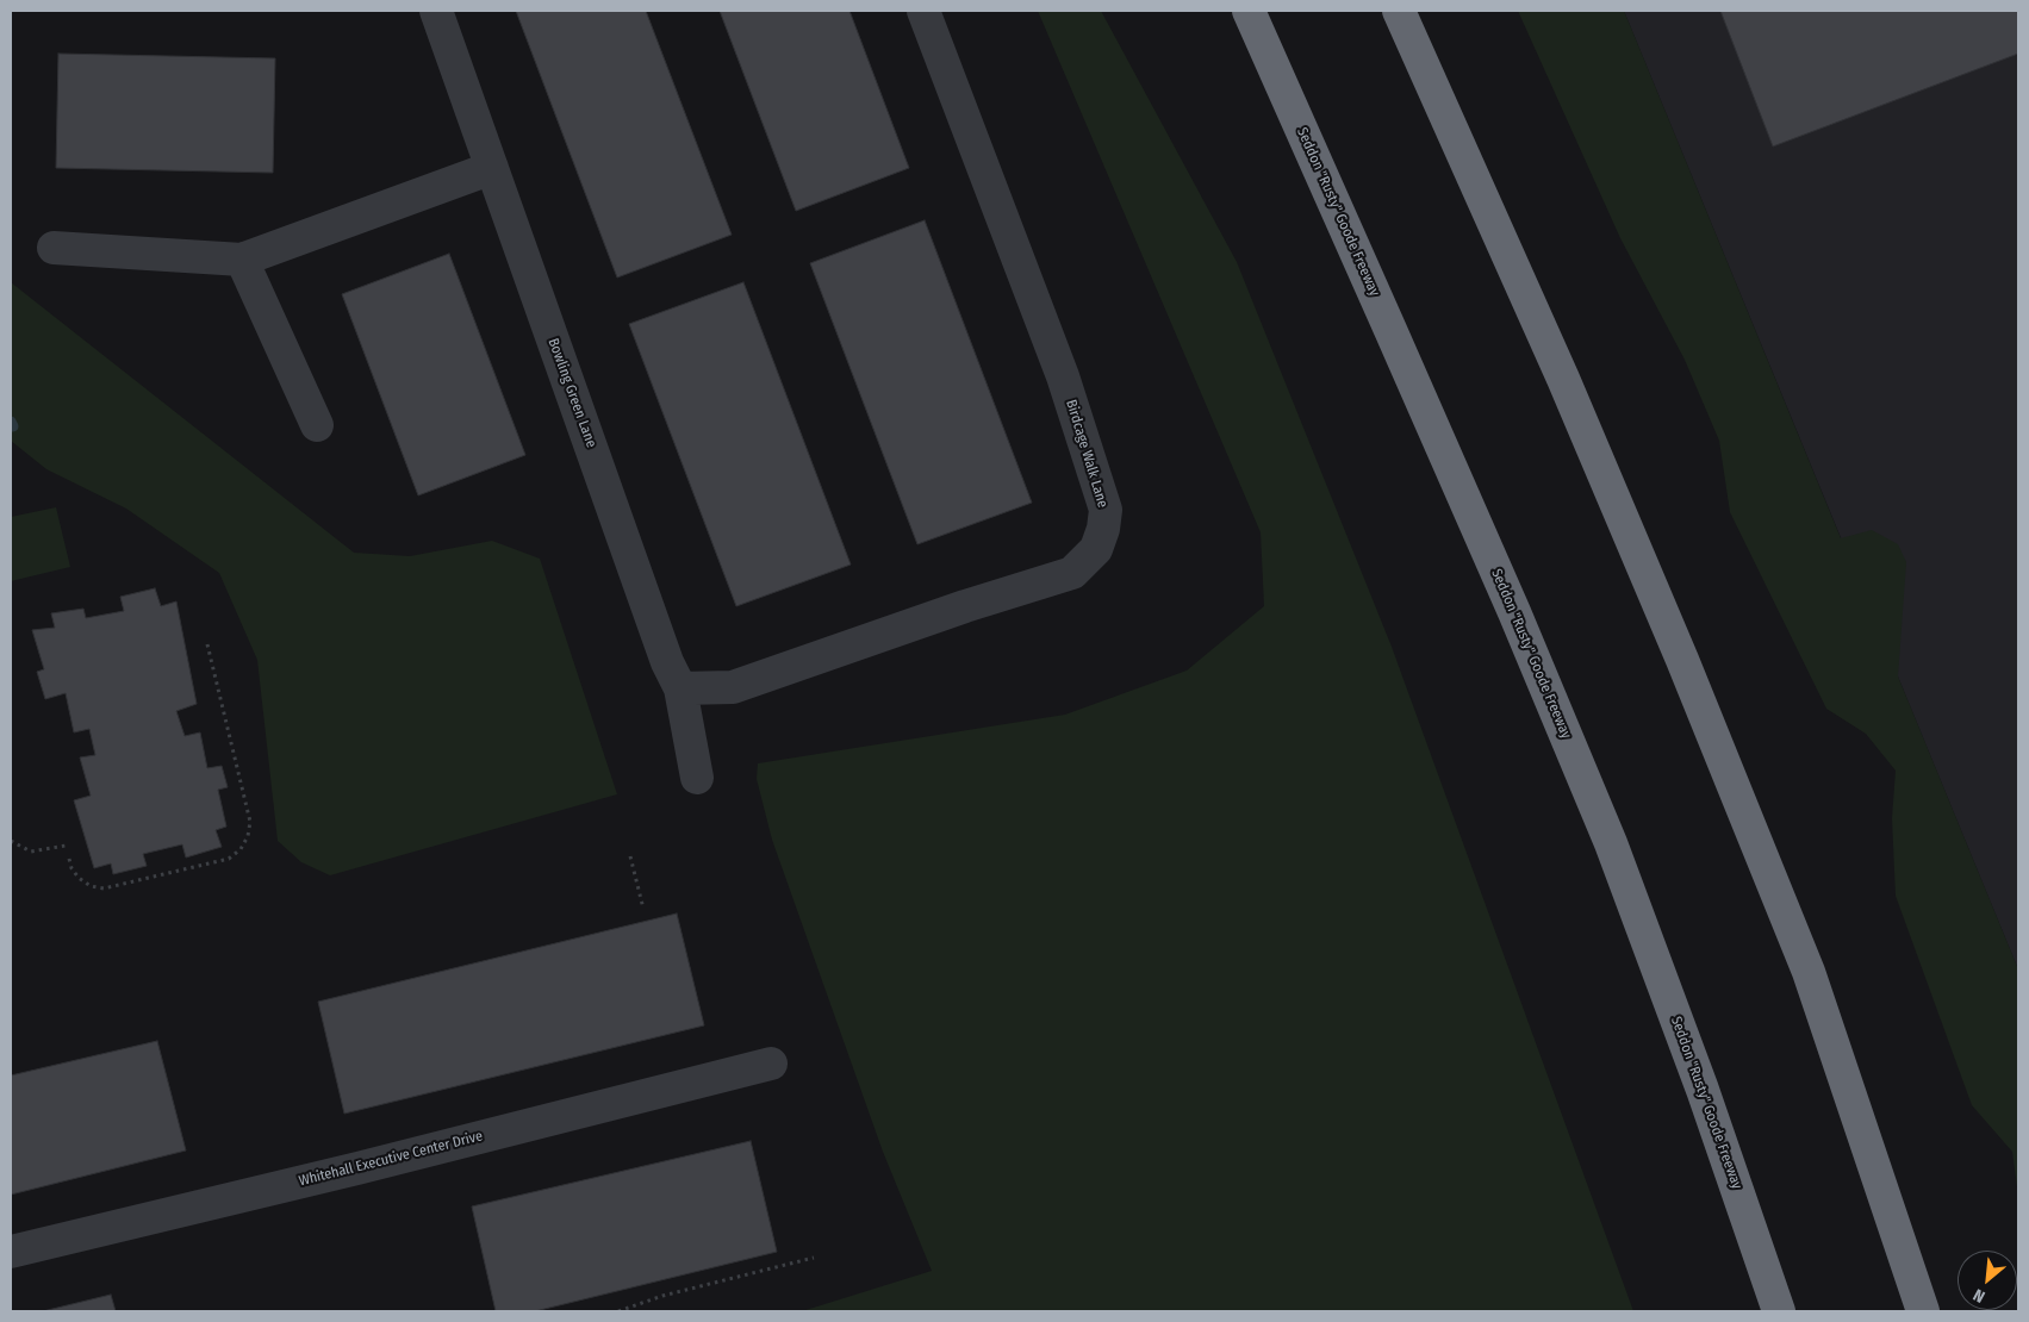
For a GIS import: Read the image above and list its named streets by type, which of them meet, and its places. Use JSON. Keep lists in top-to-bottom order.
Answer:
{
  "streets": {
    "highway": ["Seddon \"Rusty\" Goode Freeway"],
    "street": ["Bowling Green Lane", "Birdcage Walk Lane", "Whitehall Executive Center Drive"]
  },
  "crossings": [
    ["Bowling Green Lane", "Birdcage Walk Lane"]
  ],
  "north": "bottom left"
}
